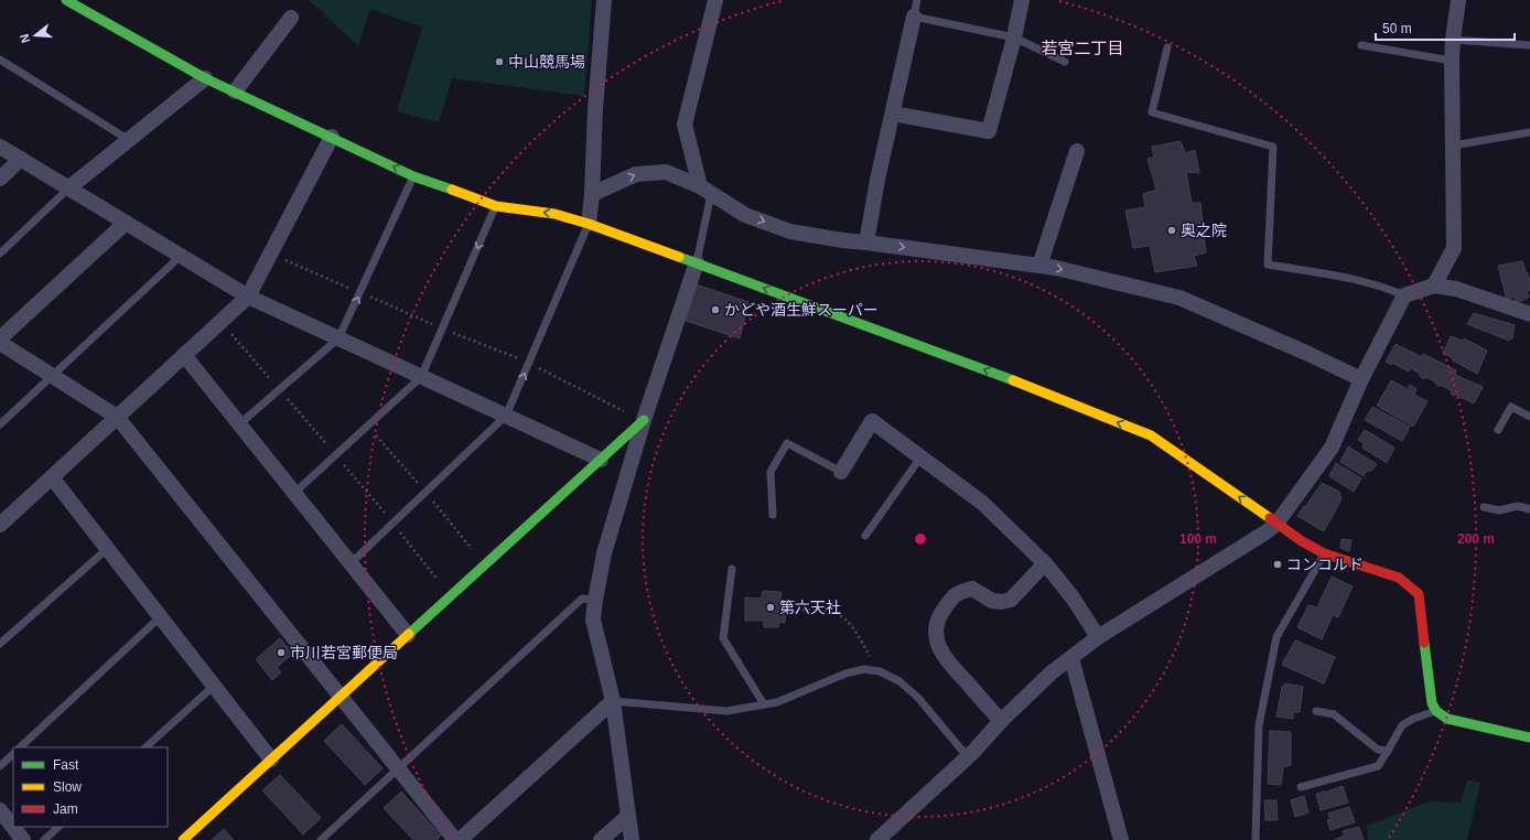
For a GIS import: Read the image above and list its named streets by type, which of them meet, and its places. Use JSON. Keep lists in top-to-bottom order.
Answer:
{
  "districts": ["若宮二丁目"],
  "places": [
    "中山競馬場",
    "奥之院",
    "かどや酒生鮮スーパー",
    "コンコルド",
    "第六天社",
    "市川若宮郵便局"
  ],
  "legend": ["Fast", "Slow", "Jam"],
  "scale_bar": "50 m",
  "north": "left",
  "rings": ["100 m", "200 m"]
}
